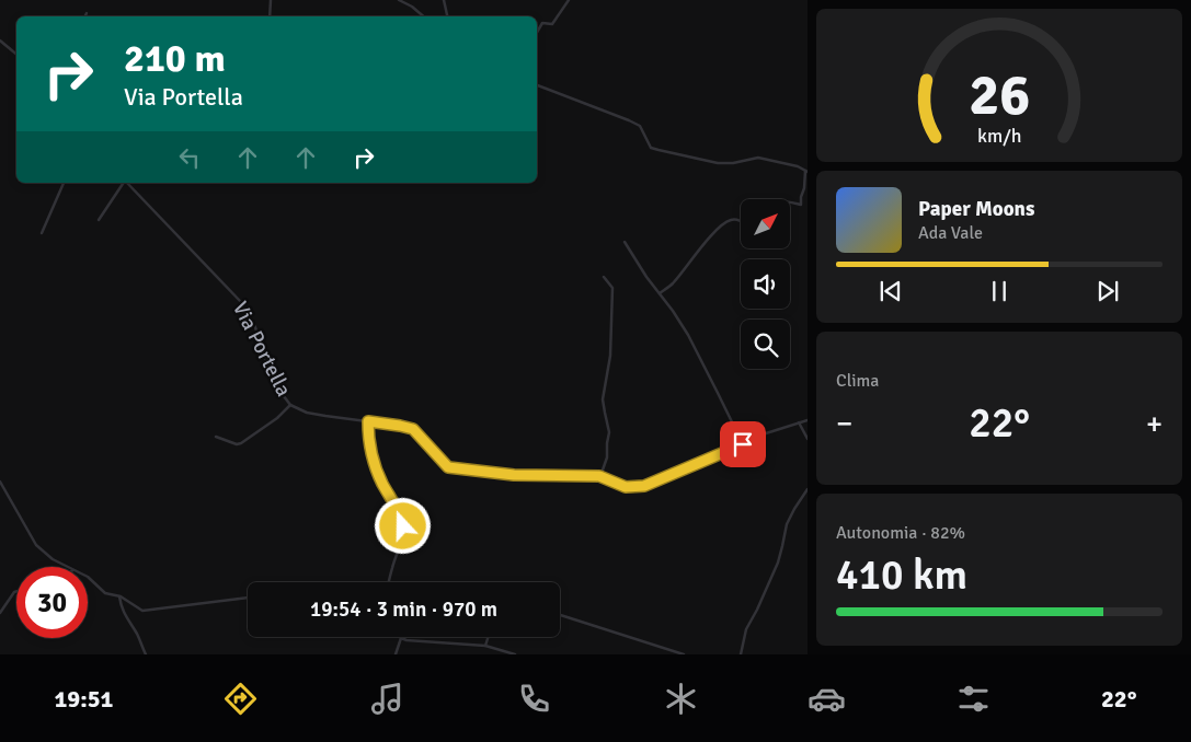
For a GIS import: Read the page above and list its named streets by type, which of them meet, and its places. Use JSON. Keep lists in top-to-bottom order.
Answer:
{
  "streets": {
    "street": ["Via Portella"]
  },
  "north": "top right",
  "page": {
    "turn": ["210 m", "Via Portella"],
    "song": ["Paper Moons", "Ada Vale"],
    "tile": [
      "Clima",
      ["Autonomia · 82%", "410 km"]
    ],
    "heat": ["−", "22°", "+"],
    "limit": "30",
    "trip": "19:54 · 3 min · 970 m",
    "tabs": ["19:51", "22°"],
    "gauge": ["26", "km/h"]
  }
}
